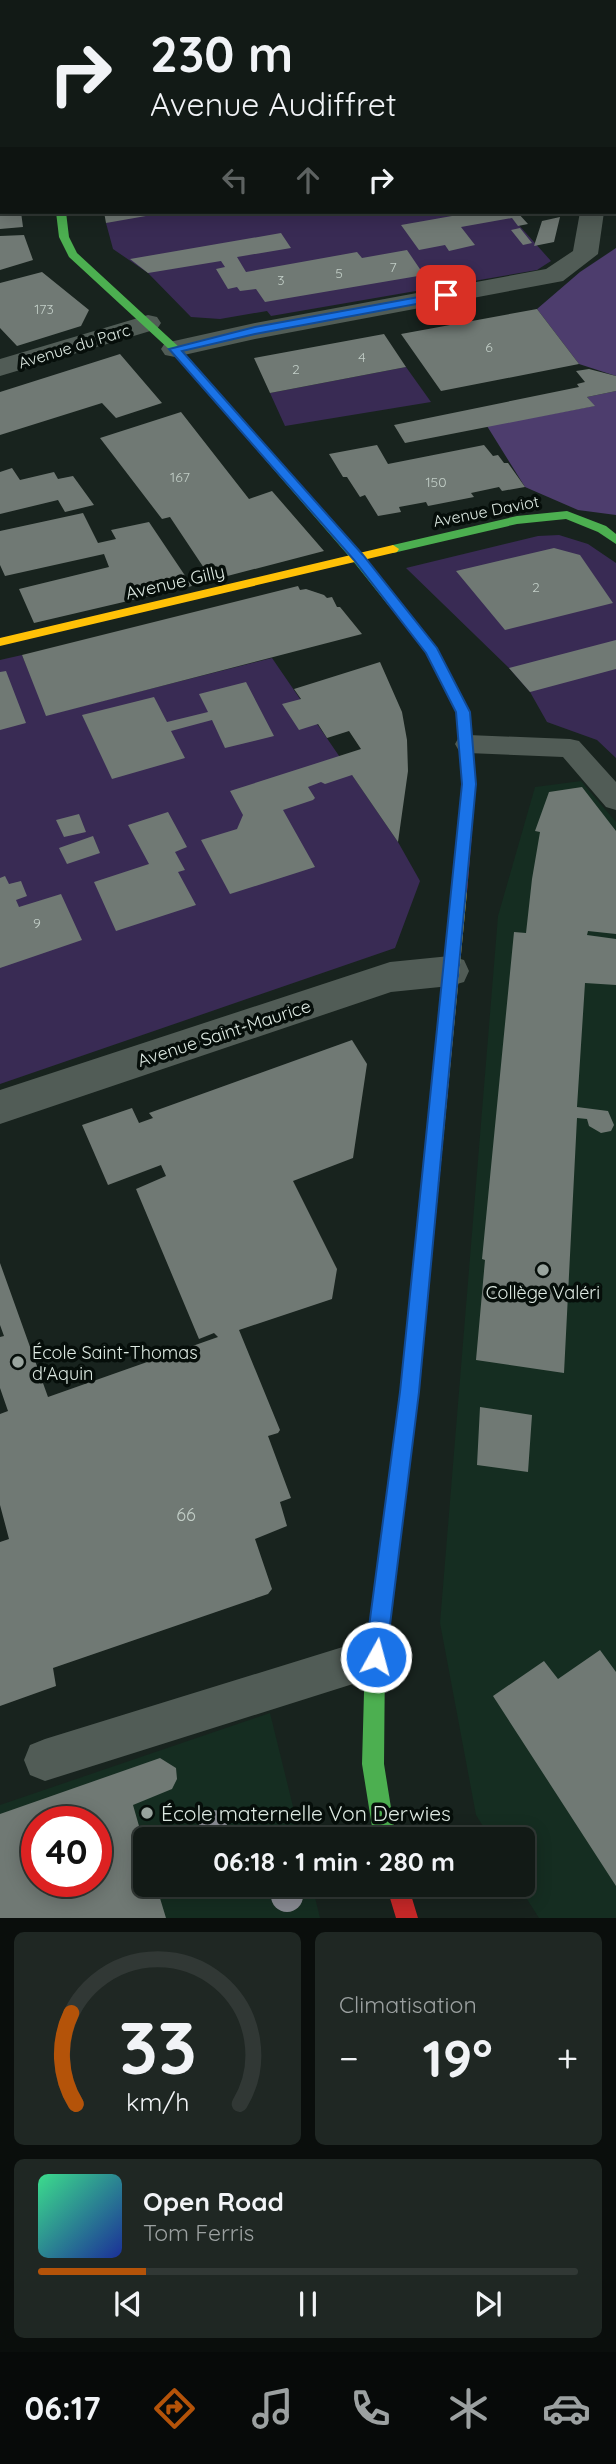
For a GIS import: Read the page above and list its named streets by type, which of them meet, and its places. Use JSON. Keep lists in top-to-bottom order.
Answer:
{
  "streets": {
    "street": [
      "Avenue du Parc",
      "Avenue Daviot",
      "Avenue Gilly",
      "Avenue Saint-Maurice"
    ]
  },
  "crossings": [
    ["Avenue Daviot", "Avenue Gilly"]
  ],
  "places": ["Collège Valéri", "École Saint-Thomas d'Aquin", "École maternelle Von Derwies"],
  "house_numbers": [
    "7",
    "5",
    "3",
    "173",
    "6",
    "4",
    "2",
    "167",
    "150",
    "2",
    "9",
    "66"
  ],
  "page": {
    "turn": ["230 m", "Avenue Audiffret"],
    "limit": "40",
    "trip": "06:18 · 1 min · 280 m",
    "tile": "Climatisation",
    "heat": ["−", "19°", "+"],
    "song": ["Open Road", "Tom Ferris"],
    "tabs": "06:17",
    "gauge": ["33", "km/h"]
  }
}
